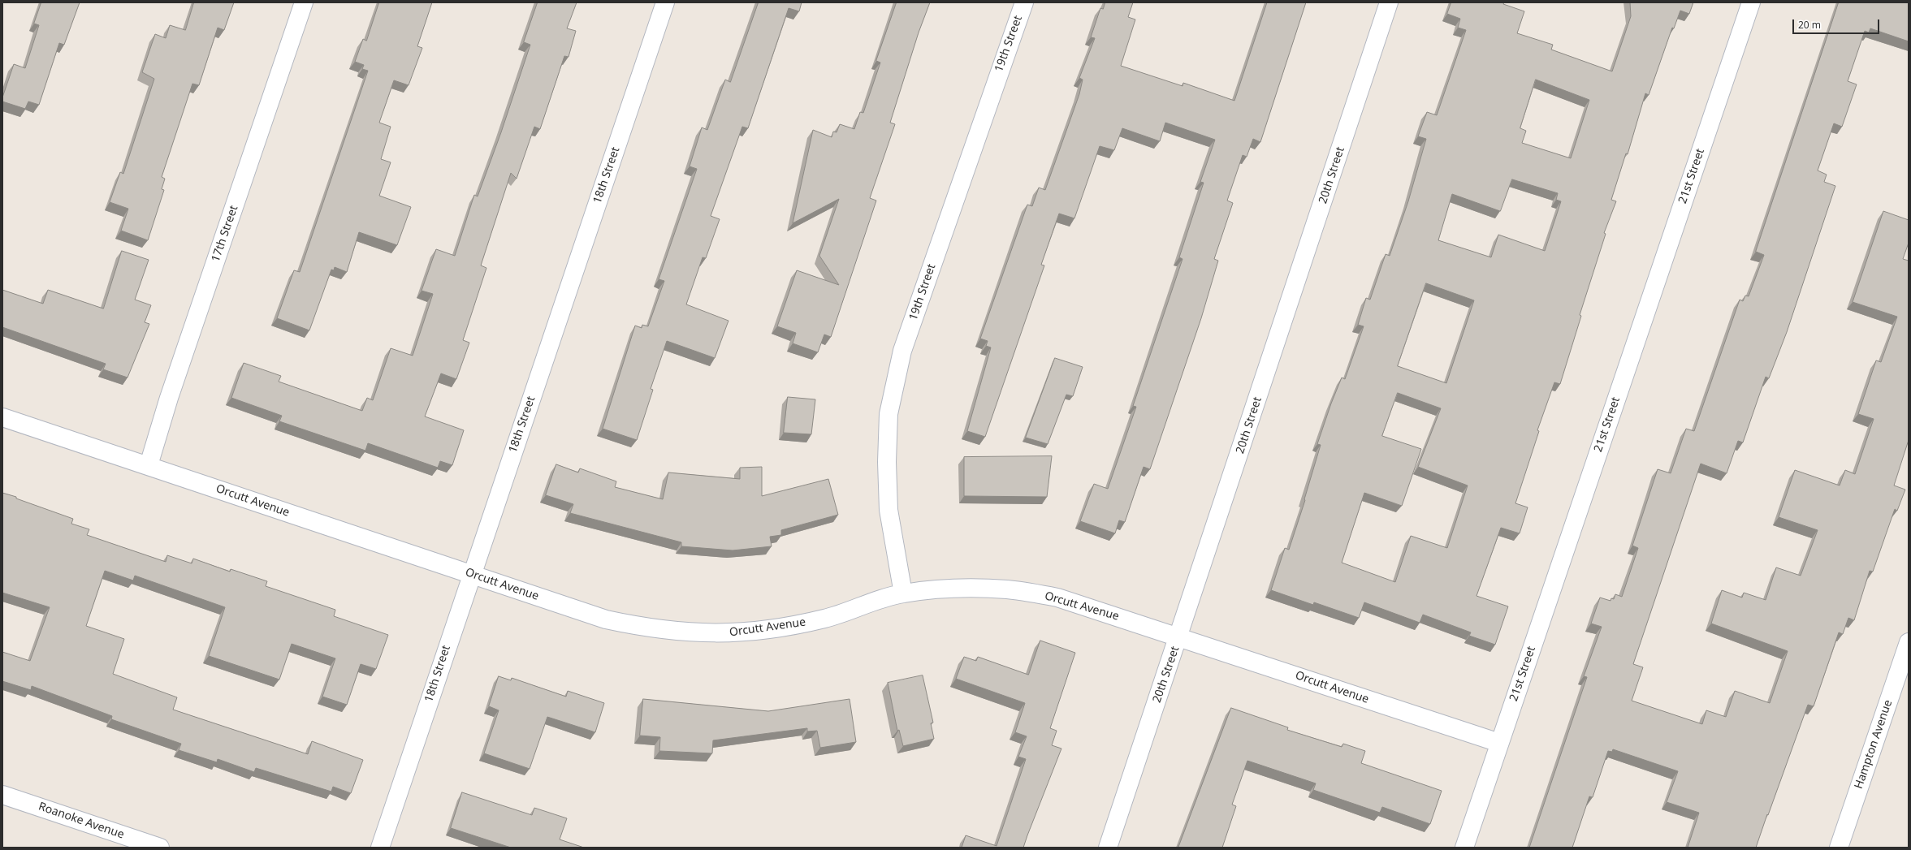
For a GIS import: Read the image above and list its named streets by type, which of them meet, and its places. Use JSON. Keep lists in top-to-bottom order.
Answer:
{
  "streets": {
    "street": [
      "19th Street",
      "18th Street",
      "20th Street",
      "21st Street",
      "17th Street",
      "Orcutt Avenue",
      "Hampton Avenue",
      "Roanoke Avenue"
    ]
  },
  "crossings": [
    ["19th Street", "Orcutt Avenue"],
    ["18th Street", "Orcutt Avenue"],
    ["20th Street", "Orcutt Avenue"],
    ["21st Street", "Orcutt Avenue"],
    ["17th Street", "Orcutt Avenue"]
  ],
  "scale_bar": "20 m"
}
